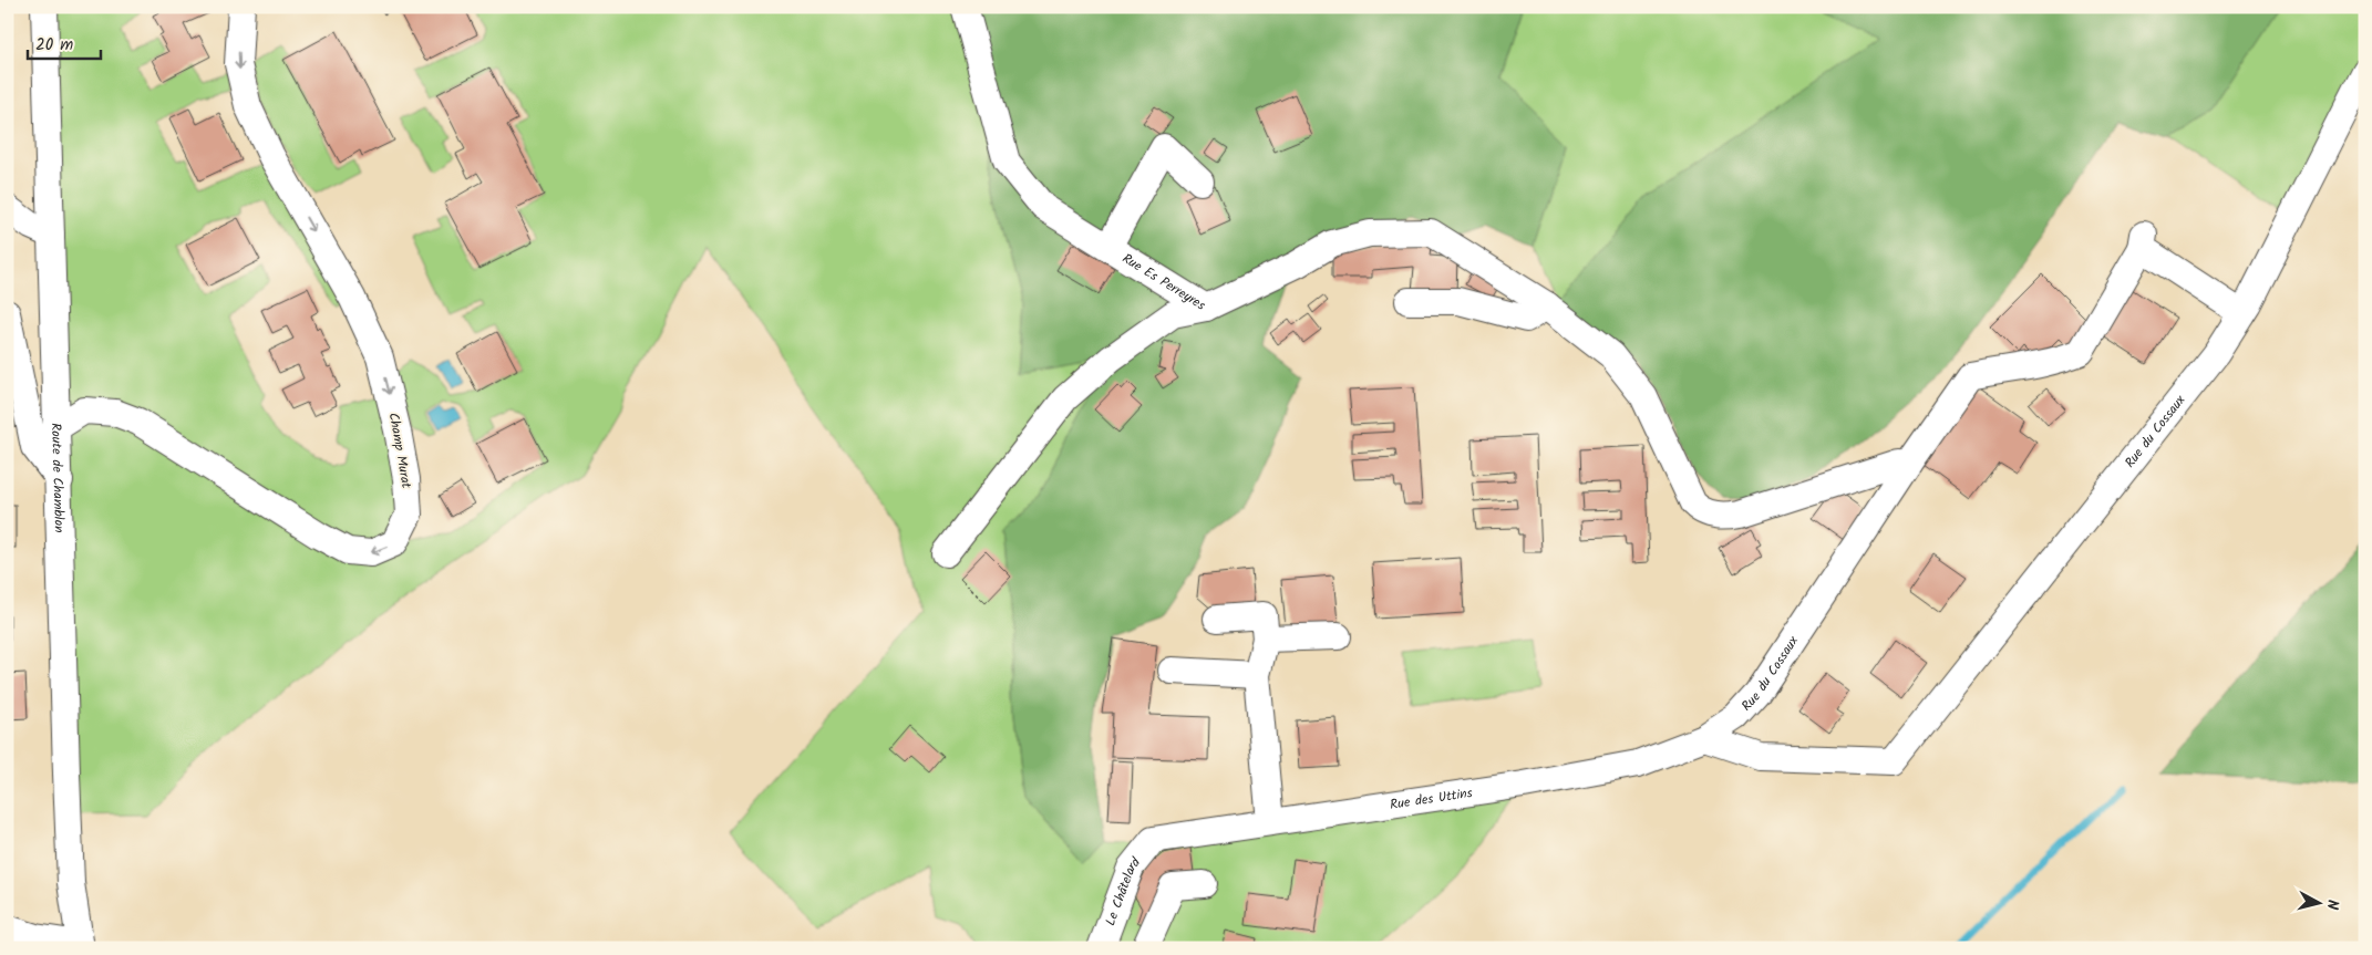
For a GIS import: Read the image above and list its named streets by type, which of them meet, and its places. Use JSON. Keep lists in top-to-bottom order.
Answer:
{
  "streets": {
    "street": [
      "Rue Es Perreyres",
      "Rue du Cossaux",
      "Champ Murat",
      "Route de Chamblon",
      "Rue des Uttins",
      "Le Châtelard"
    ]
  },
  "crossings": [
    ["Rue Es Perreyres", "Rue du Cossaux"],
    ["Rue du Cossaux", "Rue des Uttins"],
    ["Champ Murat", "Route de Chamblon"],
    ["Rue des Uttins", "Le Châtelard"]
  ],
  "scale_bar": "20 m",
  "north": "right"
}
